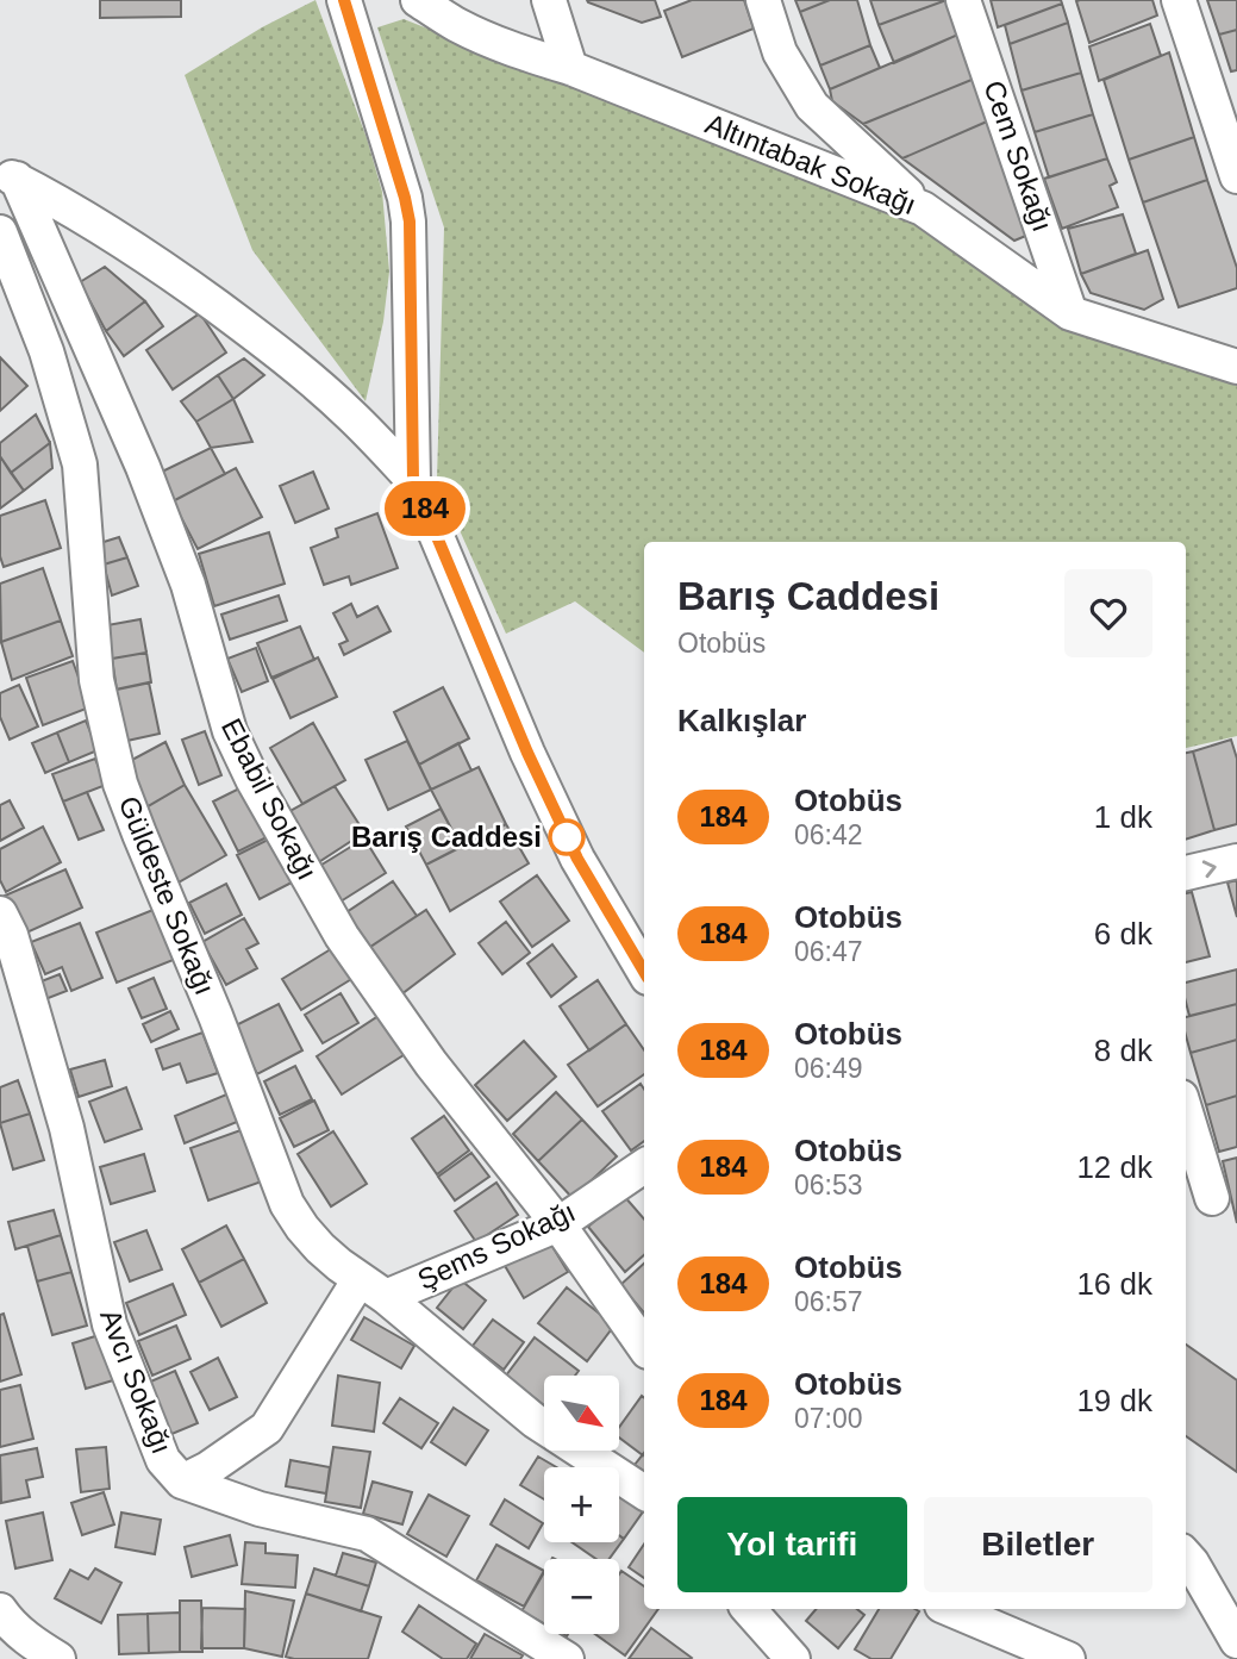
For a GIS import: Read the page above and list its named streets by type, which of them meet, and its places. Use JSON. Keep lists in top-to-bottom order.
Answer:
{
  "streets": {
    "street": [
      "Cem Sokağı",
      "Altıntabak Sokağı",
      "Ebabil Sokağı",
      "Güldeste Sokağı",
      "Şems Sokağı",
      "Avcı Sokağı"
    ]
  },
  "crossings": [
    ["Cem Sokağı", "Altıntabak Sokağı"],
    ["Ebabil Sokağı", "Şems Sokağı"],
    ["Güldeste Sokağı", "Şems Sokağı"]
  ],
  "places": ["Barış Caddesi"],
  "lines": ["bus line 184"],
  "north": "bottom right",
  "page": {
    "on_map": "184",
    "heading": [
      ["Barış Caddesi", "Otobüs"],
      "Kalkışlar"
    ],
    "list": [
      {
        "mark": "184",
        "name": "Otobüs",
        "note": "06:42",
        "value": "1 dk"
      },
      {
        "mark": "184",
        "name": "Otobüs",
        "note": "06:47",
        "value": "6 dk"
      },
      {
        "mark": "184",
        "name": "Otobüs",
        "note": "06:49",
        "value": "8 dk"
      },
      {
        "mark": "184",
        "name": "Otobüs",
        "note": "06:53",
        "value": "12 dk"
      },
      {
        "mark": "184",
        "name": "Otobüs",
        "note": "06:57",
        "value": "16 dk"
      },
      {
        "mark": "184",
        "name": "Otobüs",
        "note": "07:00",
        "value": "19 dk"
      }
    ],
    "map_buttons": ["+", "−"],
    "buttons": ["Yol tarifi", "Biletler"]
  }
}
